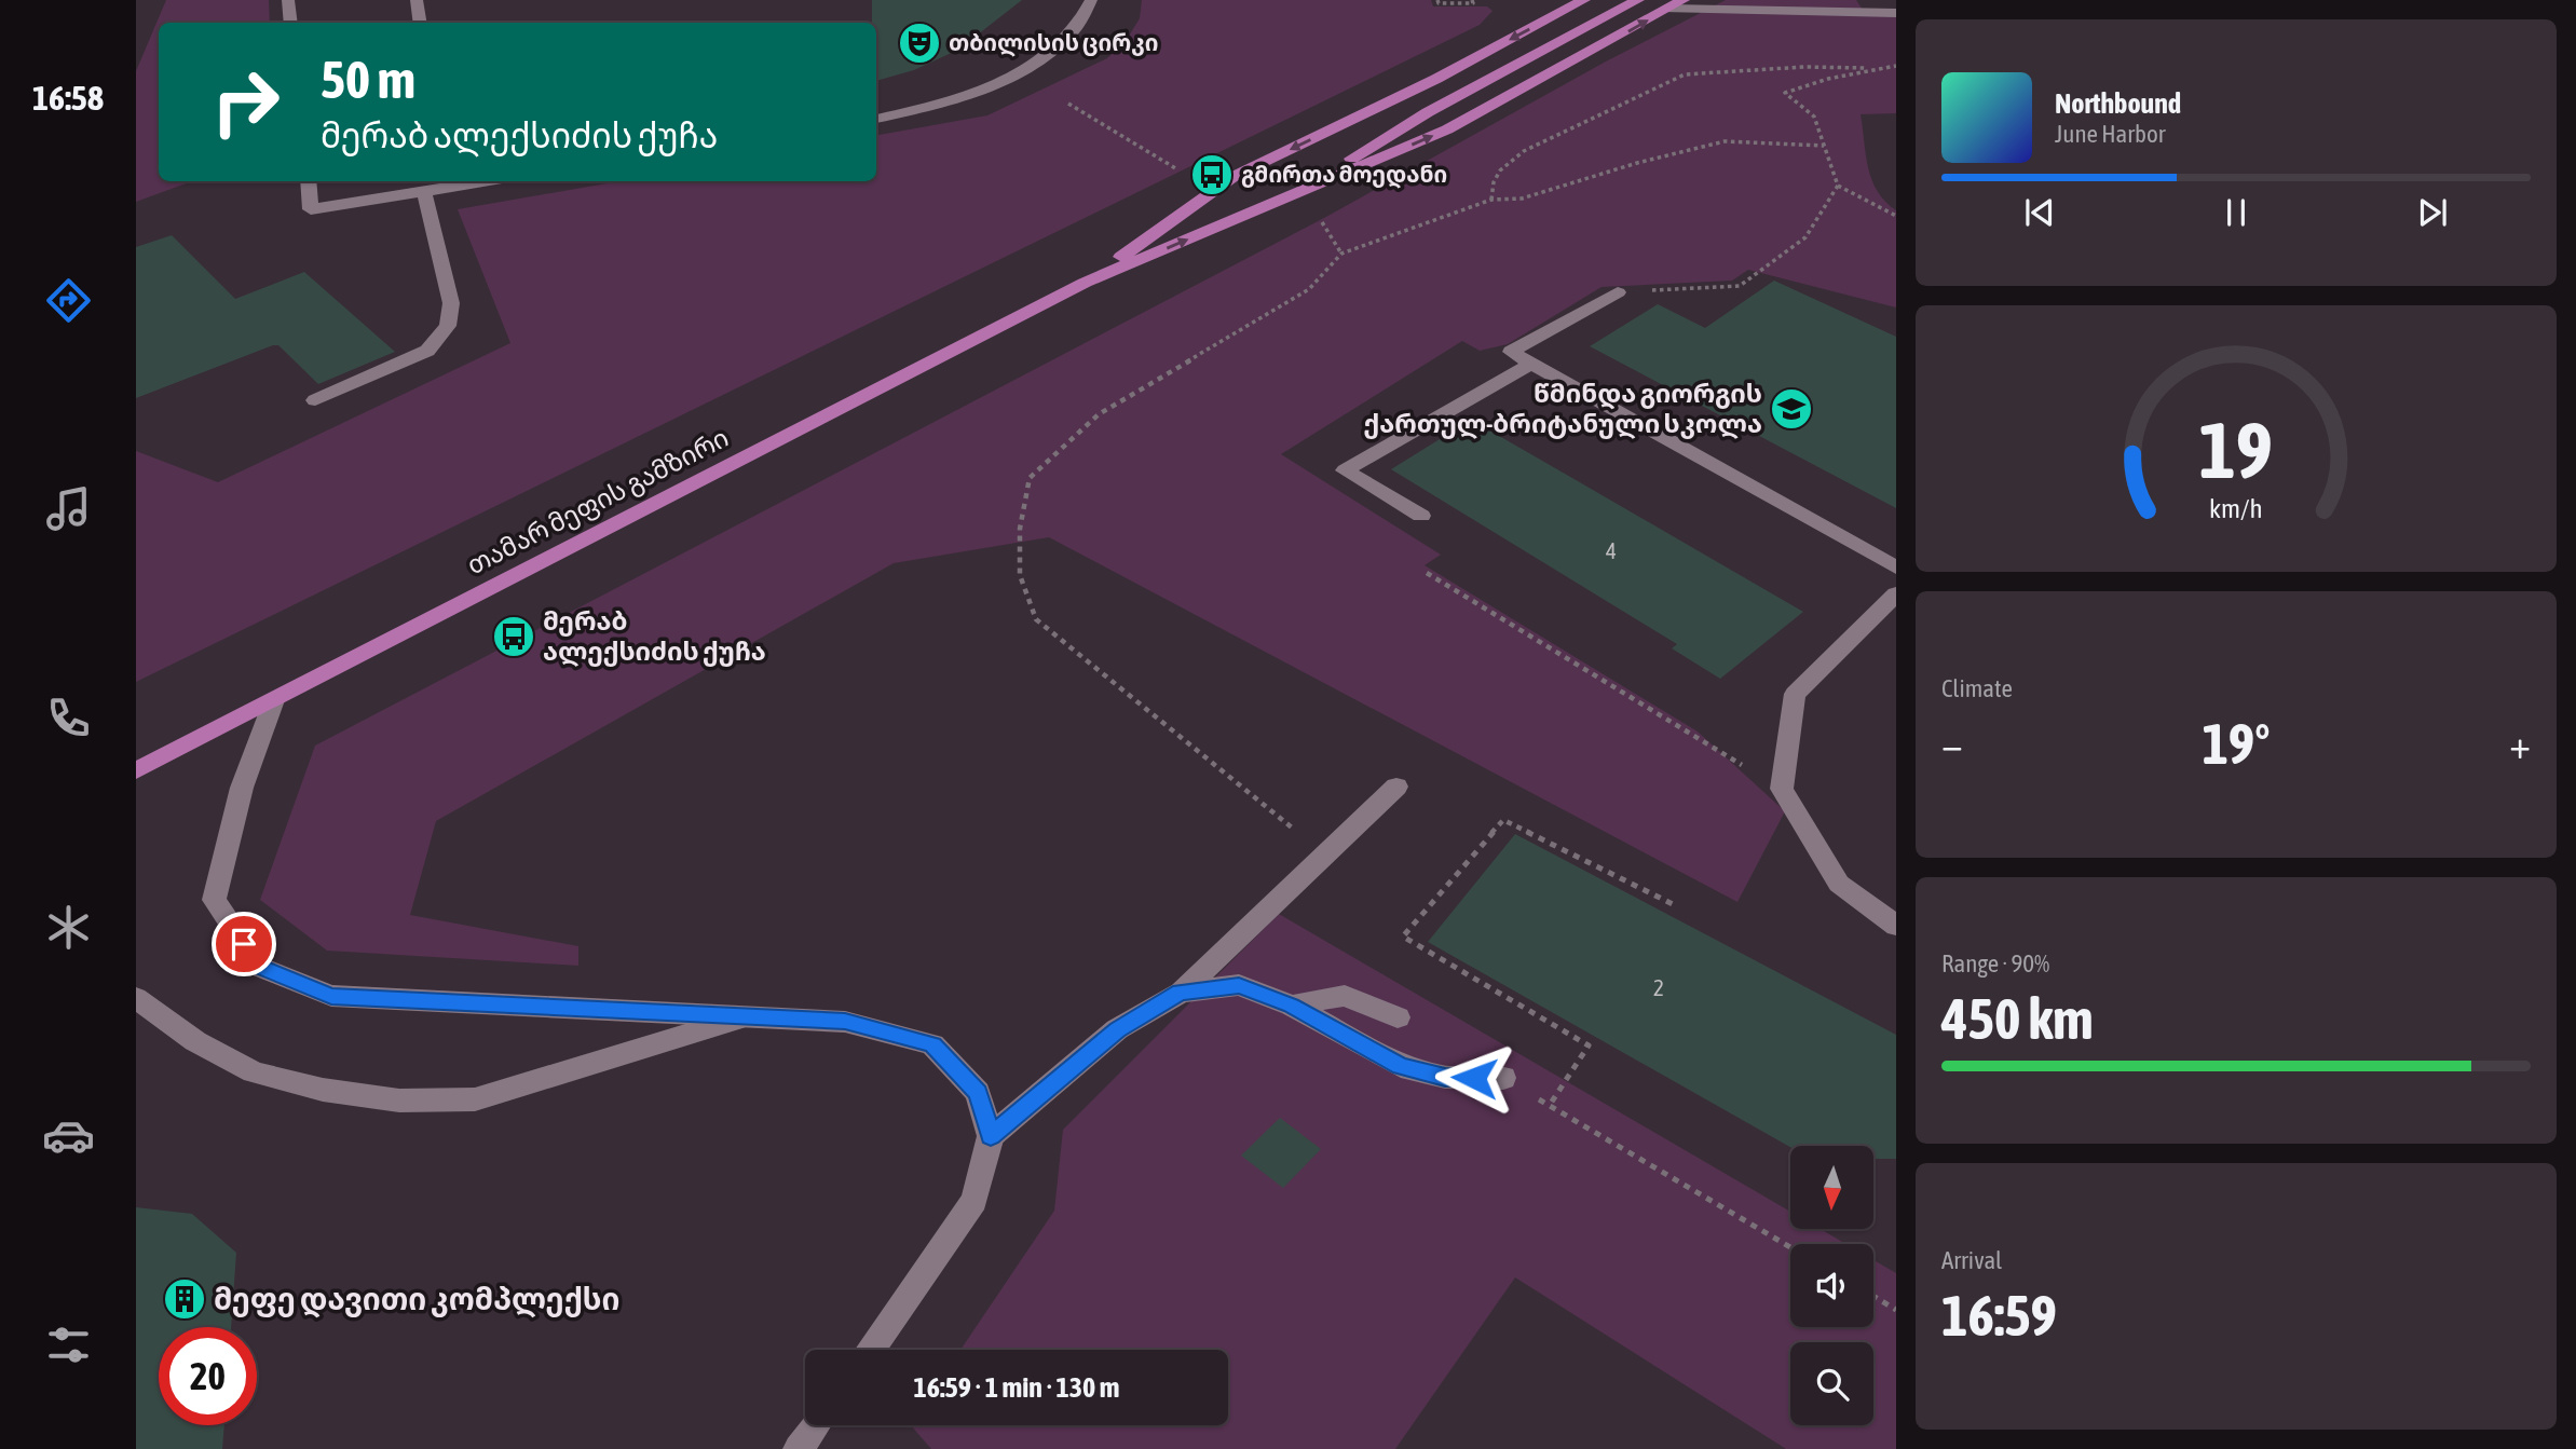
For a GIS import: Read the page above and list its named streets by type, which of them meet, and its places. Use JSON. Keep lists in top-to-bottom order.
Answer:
{
  "streets": {
    "main road": ["თამარ მეფის გამზირი"]
  },
  "places": {
    "theatre": ["თბილისის ცირკი"],
    "bus stop": ["გმირთა მოედანი", "მერაბ ალექსიძის ქუჩა"],
    "school or university": ["წმინდა გიორგის ქართულ-ბრიტანული სკოლა"],
    "building": ["მეფე დავითი კომპლექსი"]
  },
  "house_numbers": ["4", "2"],
  "north": "bottom",
  "page": {
    "tabs": "16:58",
    "turn": ["50 m", "მერაბ ალექსიძის ქუჩა"],
    "song": ["Northbound", "June Harbor"],
    "tile": [
      "Climate",
      ["Range · 90%", "450 km"],
      ["Arrival", "16:59"]
    ],
    "heat": ["−", "19°", "+"],
    "limit": "20",
    "trip": "16:59 · 1 min · 130 m",
    "gauge": ["19", "km/h"]
  }
}
